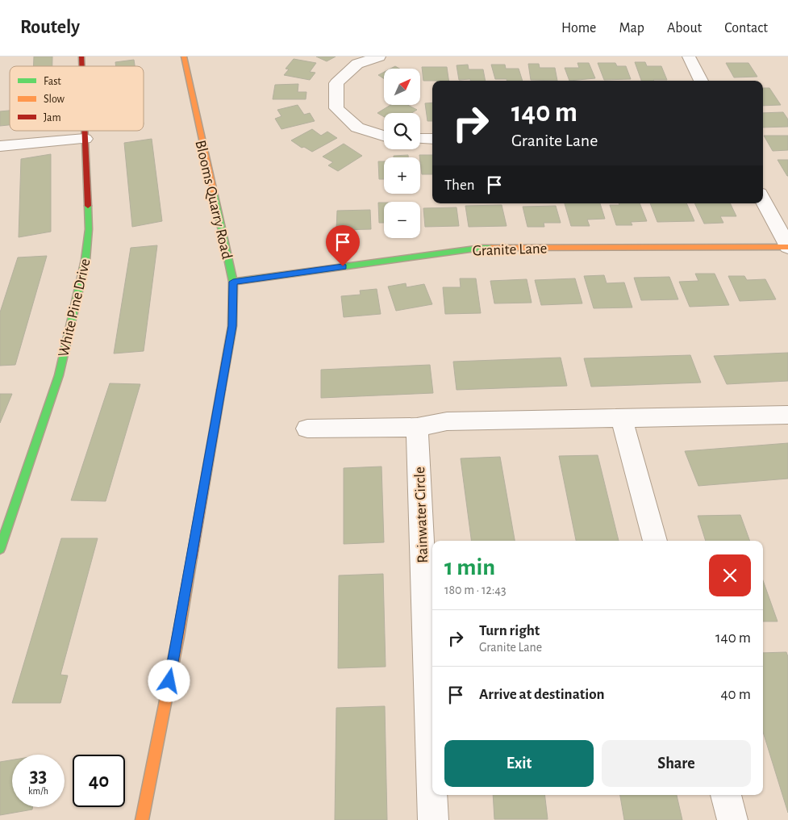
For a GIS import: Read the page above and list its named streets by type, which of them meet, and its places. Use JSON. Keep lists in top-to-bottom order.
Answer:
{
  "streets": {
    "street": [
      "Blooms Quarry Road",
      "Granite Lane",
      "White Pine Drive",
      "Rainwater Circle"
    ]
  },
  "crossings": [
    ["Blooms Quarry Road", "Granite Lane"]
  ],
  "legend": ["Fast", "Slow", "Jam"],
  "north": "top right",
  "page": {
    "header": "Routely",
    "nav": [
      "Home",
      "Map",
      "About",
      "Contact"
    ],
    "map_buttons": ["+", "−"],
    "turn": ["140 m", "Granite Lane"],
    "then": "Then",
    "heading": ["1 min", "180 m · 12:43"],
    "list": [
      {
        "name": "Turn right",
        "note": "Granite Lane",
        "value": "140 m"
      },
      {
        "name": "Arrive at destination",
        "value": "40 m"
      }
    ],
    "buttons": ["Exit", "Share"],
    "speed": "33 km/h",
    "limit": "40"
  }
}
